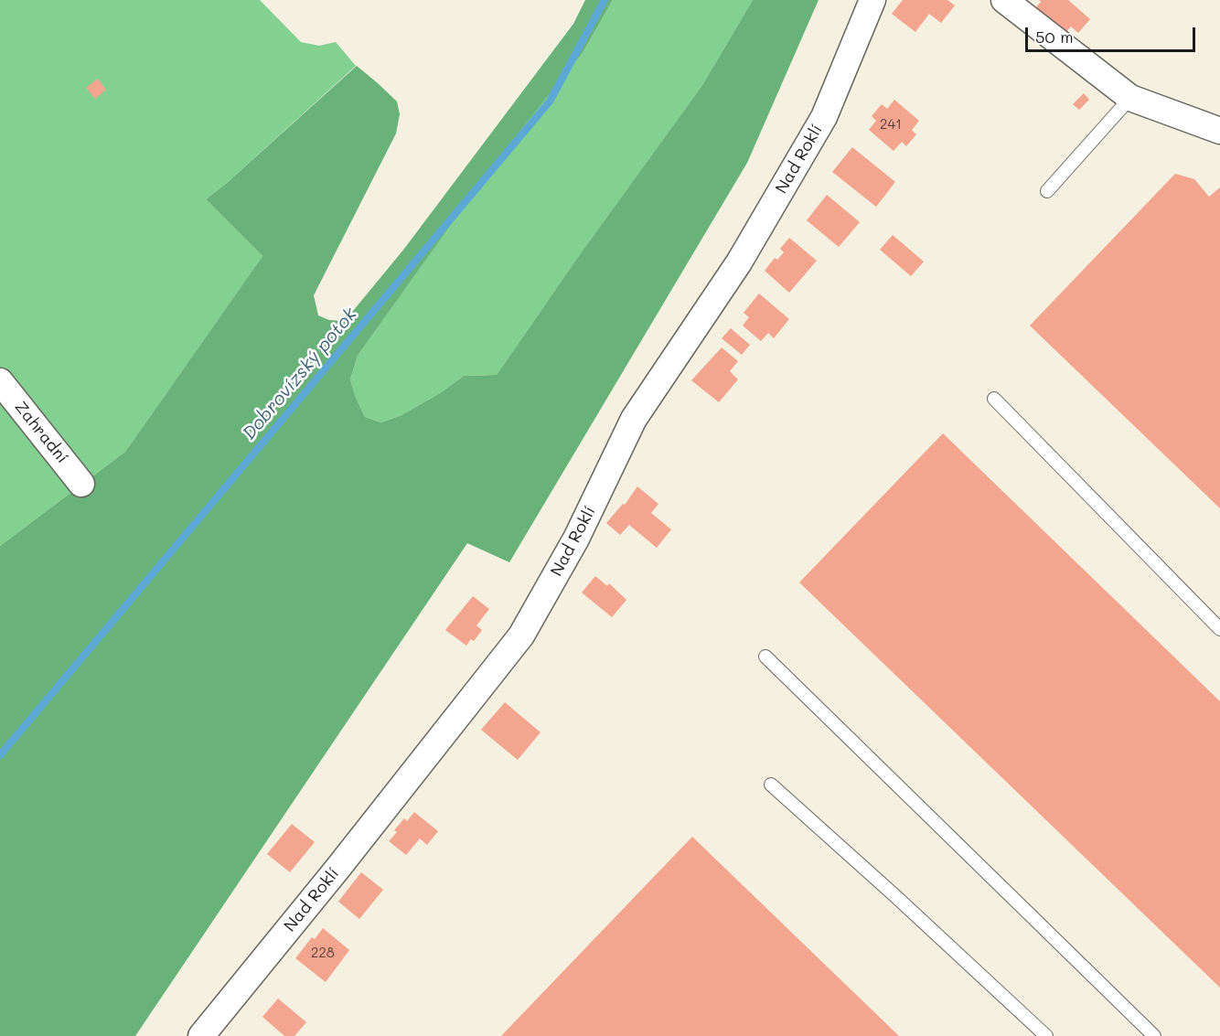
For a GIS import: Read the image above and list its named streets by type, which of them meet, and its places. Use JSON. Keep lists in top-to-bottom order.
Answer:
{
  "streets": {
    "street": ["Nad Roklí", "Zahradní"]
  },
  "water": ["Dobrovízský potok"],
  "house_numbers": ["241", "228"],
  "scale_bar": "50 m"
}
